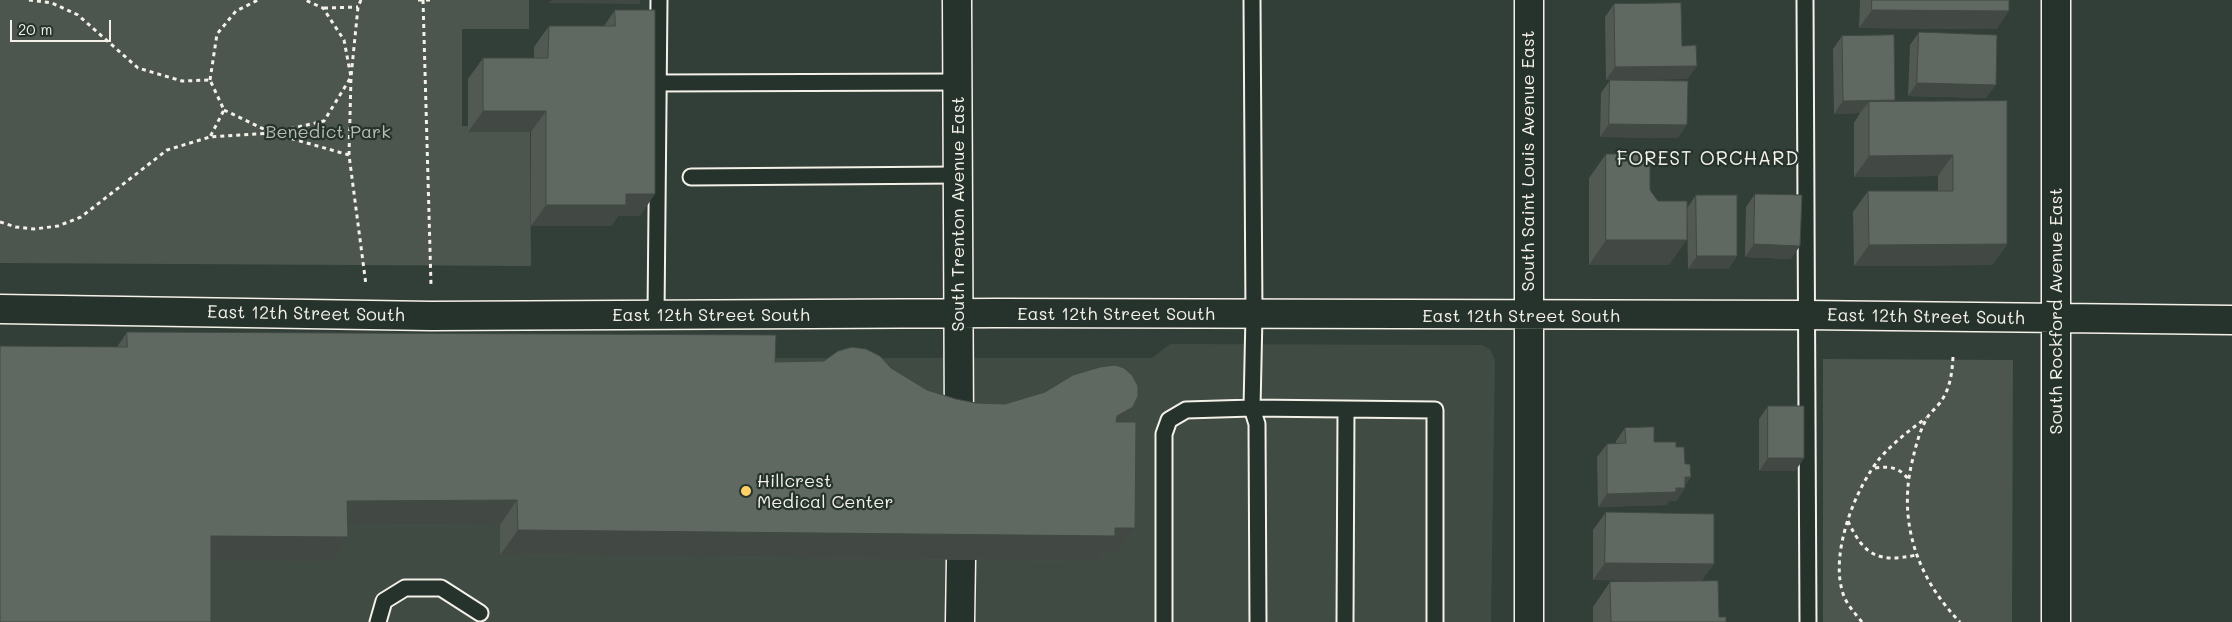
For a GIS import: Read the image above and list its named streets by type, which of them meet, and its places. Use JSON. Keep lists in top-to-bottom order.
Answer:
{
  "streets": {
    "street": [
      "South Saint Louis Avenue East",
      "South Trenton Avenue East",
      "South Rockford Avenue East",
      "East 12th Street South"
    ]
  },
  "crossings": [
    ["South Saint Louis Avenue East", "East 12th Street South"],
    ["South Trenton Avenue East", "East 12th Street South"],
    ["South Rockford Avenue East", "East 12th Street South"]
  ],
  "districts": ["FOREST ORCHARD"],
  "parks": ["Benedict Park"],
  "places": ["Hillcrest Medical Center"],
  "scale_bar": "20 m"
}
